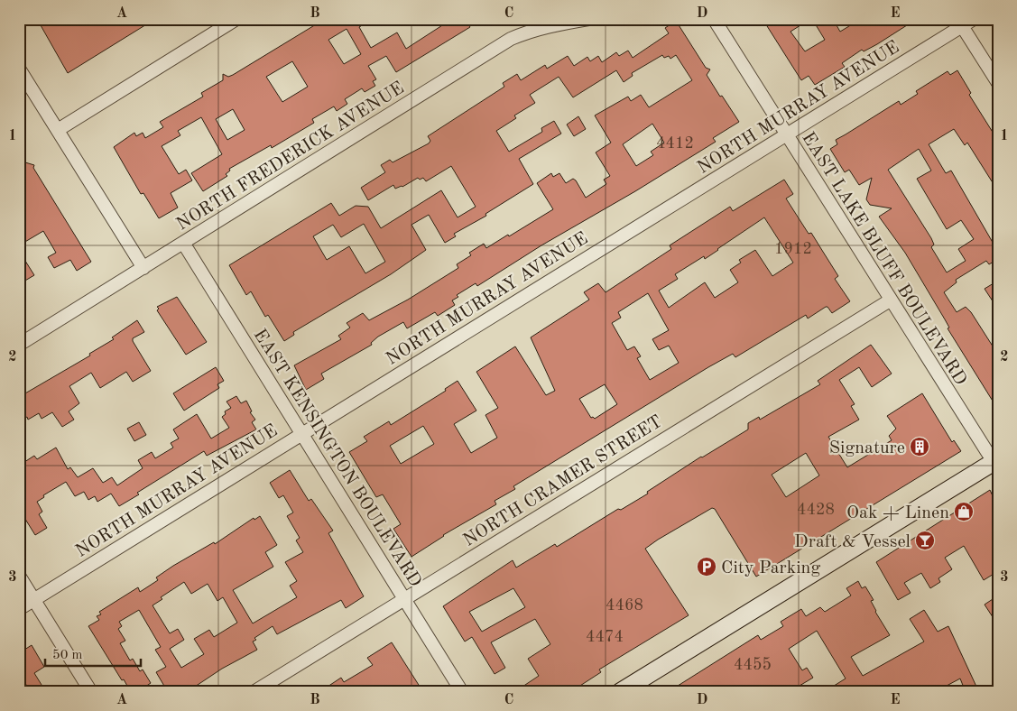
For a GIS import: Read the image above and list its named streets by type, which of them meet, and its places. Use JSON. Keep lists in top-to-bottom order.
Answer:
{
  "streets": {
    "street": [
      "NORTH MURRAY AVENUE",
      "NORTH FREDERICK AVENUE",
      "EAST LAKE BLUFF BOULEVARD",
      "EAST KENSINGTON BOULEVARD",
      "NORTH CRAMER STREET"
    ]
  },
  "crossings": [
    ["NORTH MURRAY AVENUE", "EAST LAKE BLUFF BOULEVARD"],
    ["NORTH MURRAY AVENUE", "EAST KENSINGTON BOULEVARD"],
    ["NORTH FREDERICK AVENUE", "EAST KENSINGTON BOULEVARD"],
    ["EAST LAKE BLUFF BOULEVARD", "NORTH CRAMER STREET"],
    ["EAST KENSINGTON BOULEVARD", "NORTH CRAMER STREET"]
  ],
  "places": {
    "building": ["Signature"],
    "shop": ["Oak + Linen"],
    "bar": ["Draft & Vessel"],
    "parking": ["City Parking"]
  },
  "house_numbers": [
    "4412",
    "1912",
    "4428",
    "4468",
    "4474",
    "4455"
  ],
  "scale_bar": "50 m",
  "grid": {
    "columns": [
      "A",
      "B",
      "C",
      "D",
      "E"
    ],
    "rows": ["1", "2", "3"]
  }
}
